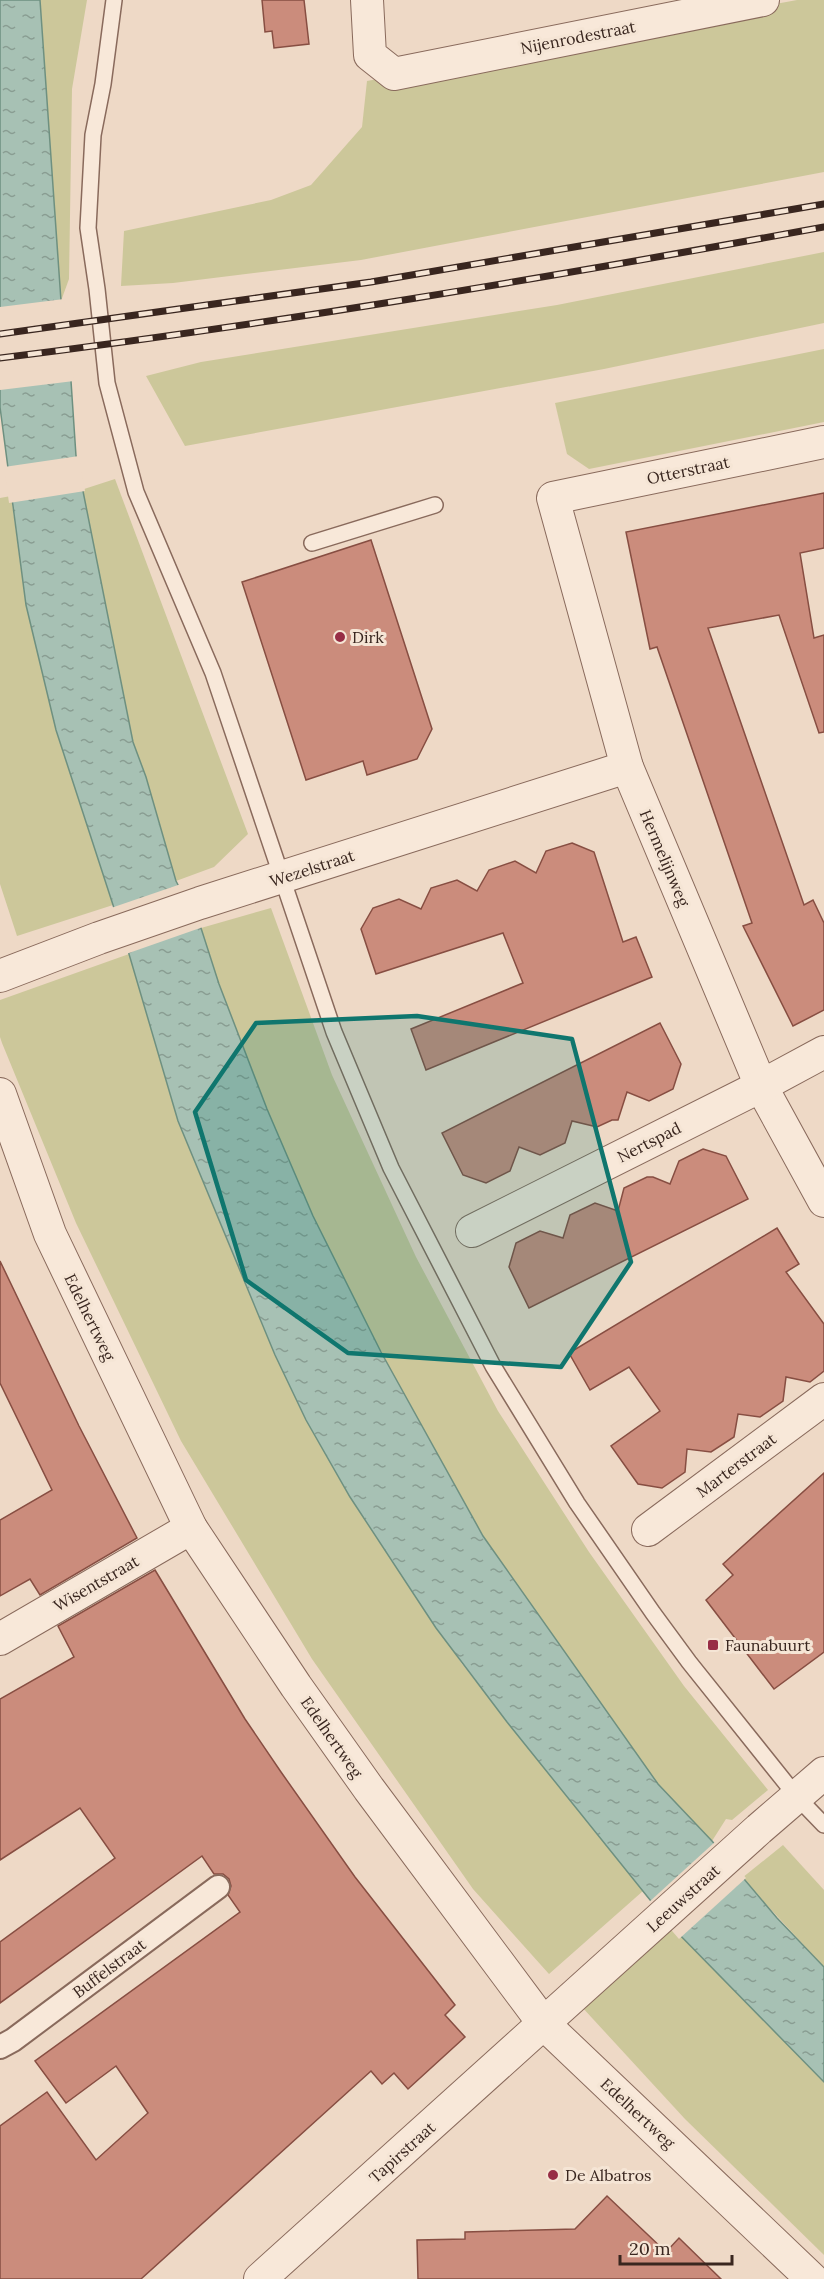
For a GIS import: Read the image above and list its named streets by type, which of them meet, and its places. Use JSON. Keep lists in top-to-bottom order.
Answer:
{
  "streets": {
    "street": [
      "Nijenrodestraat",
      "Otterstraat",
      "Hermelijnweg",
      "Wezelstraat",
      "Nertspad",
      "Edelhertweg",
      "Marterstraat",
      "Wisentstraat",
      "Leeuwstraat",
      "Buffelstraat",
      "Tapirstraat"
    ]
  },
  "crossings": [
    ["Otterstraat", "Hermelijnweg"],
    ["Hermelijnweg", "Wezelstraat"],
    ["Hermelijnweg", "Nertspad"],
    ["Edelhertweg", "Wisentstraat"],
    ["Edelhertweg", "Leeuwstraat"],
    ["Edelhertweg", "Tapirstraat"],
    ["Leeuwstraat", "Tapirstraat"]
  ],
  "places": {
    "other": ["Dirk", "De Albatros"],
    "transit": ["Faunabuurt"]
  },
  "scale_bar": "20 m"
}
